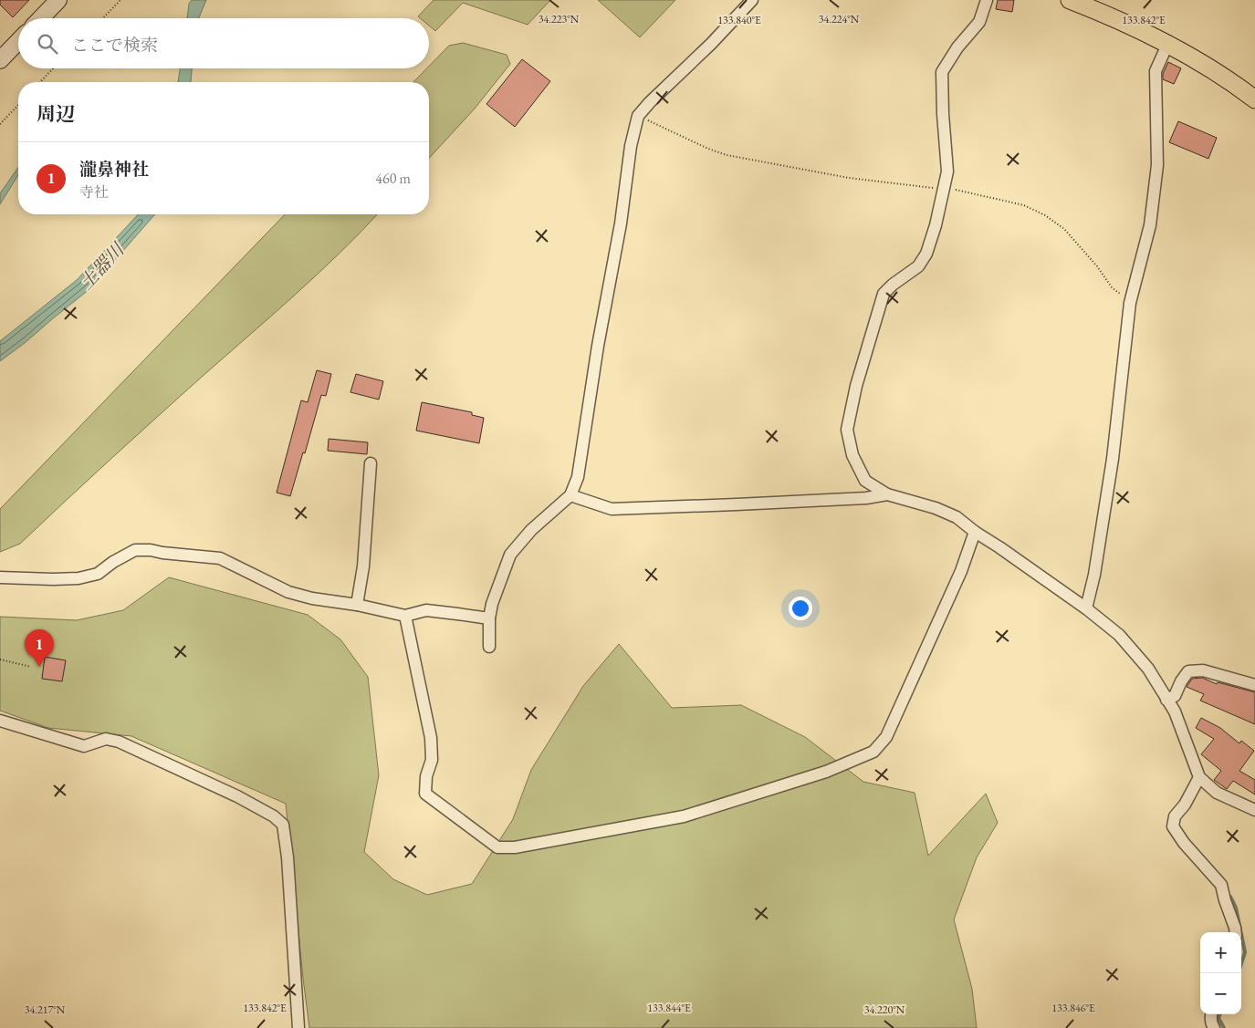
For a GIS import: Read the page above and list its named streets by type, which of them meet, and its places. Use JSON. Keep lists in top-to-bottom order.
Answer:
{
  "water": ["土器川"],
  "page": {
    "search": "ここで検索",
    "heading": "周辺",
    "list": [
      {
        "mark": "1",
        "name": "瀧鼻神社",
        "note": "寺社",
        "value": "460 m"
      }
    ],
    "pins": "1",
    "map_buttons": ["+", "−"]
  },
  "coordinates": [
    "34.223°N",
    "34.224°N",
    "133.840°E",
    "133.842°E",
    "133.844°E",
    "133.846°E",
    "34.217°N",
    "34.220°N"
  ]
}
